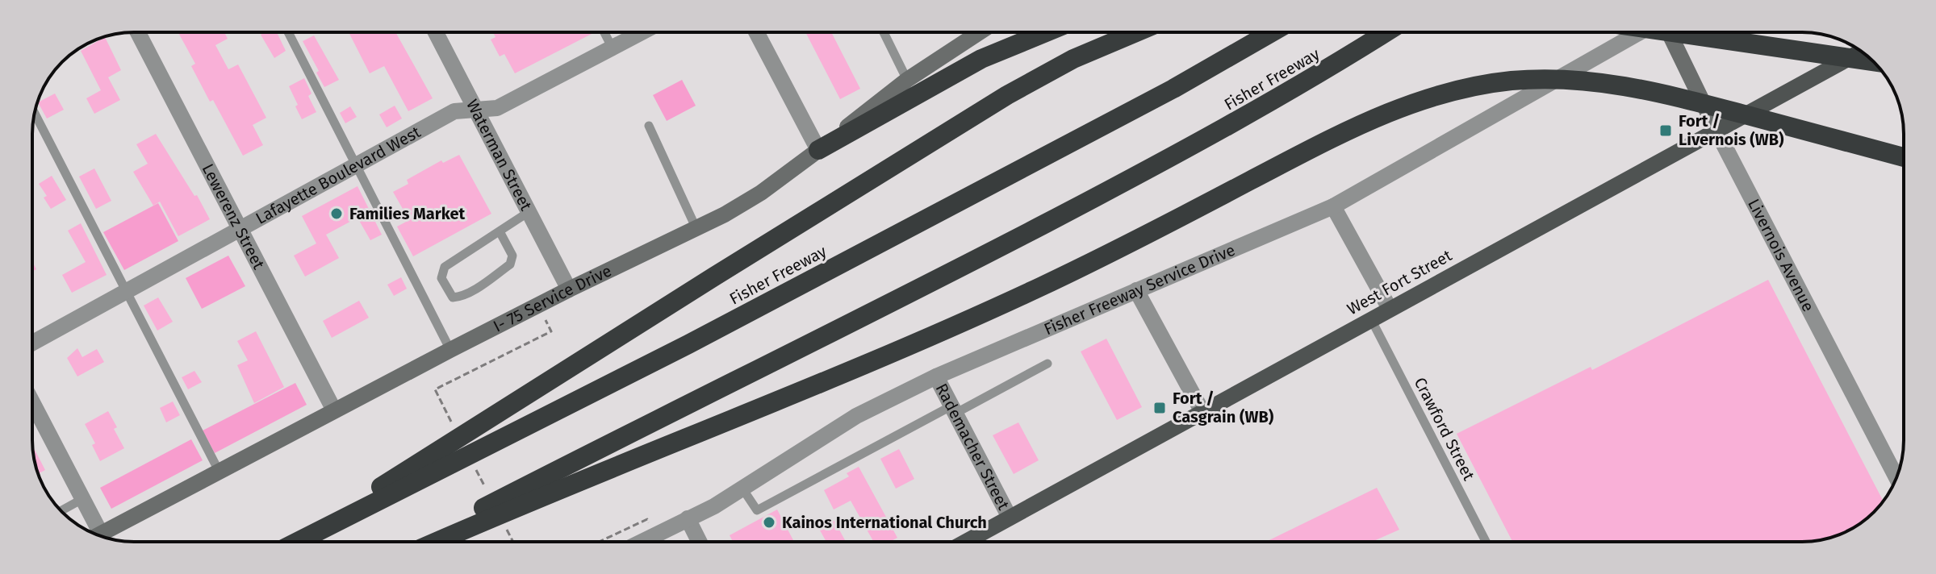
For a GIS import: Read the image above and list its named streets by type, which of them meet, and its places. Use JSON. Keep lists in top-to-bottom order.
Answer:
{
  "streets": {
    "highway": ["Fisher Freeway"],
    "main road": ["Livernois Avenue", "West Fort Street", "I- 75 Service Drive"],
    "street": [
      "Waterman Street",
      "Lafayette Boulevard West",
      "Lewerenz Street",
      "Fisher Freeway Service Drive",
      "Rademacher Street"
    ],
    "lane": ["Crawford Street"]
  },
  "crossings": [
    ["Waterman Street", "Lafayette Boulevard West"],
    ["Waterman Street", "I- 75 Service Drive"],
    ["Lafayette Boulevard West", "Lewerenz Street"],
    ["Lewerenz Street", "I- 75 Service Drive"],
    ["Livernois Avenue", "West Fort Street"],
    ["West Fort Street", "Crawford Street"],
    ["West Fort Street", "Rademacher Street"],
    ["Fisher Freeway Service Drive", "Rademacher Street"]
  ],
  "places": {
    "transit": ["Fort / Livernois (WB)", "Fort / Casgrain (WB)"],
    "other": ["Families Market", "Kainos International Church"]
  }
}
